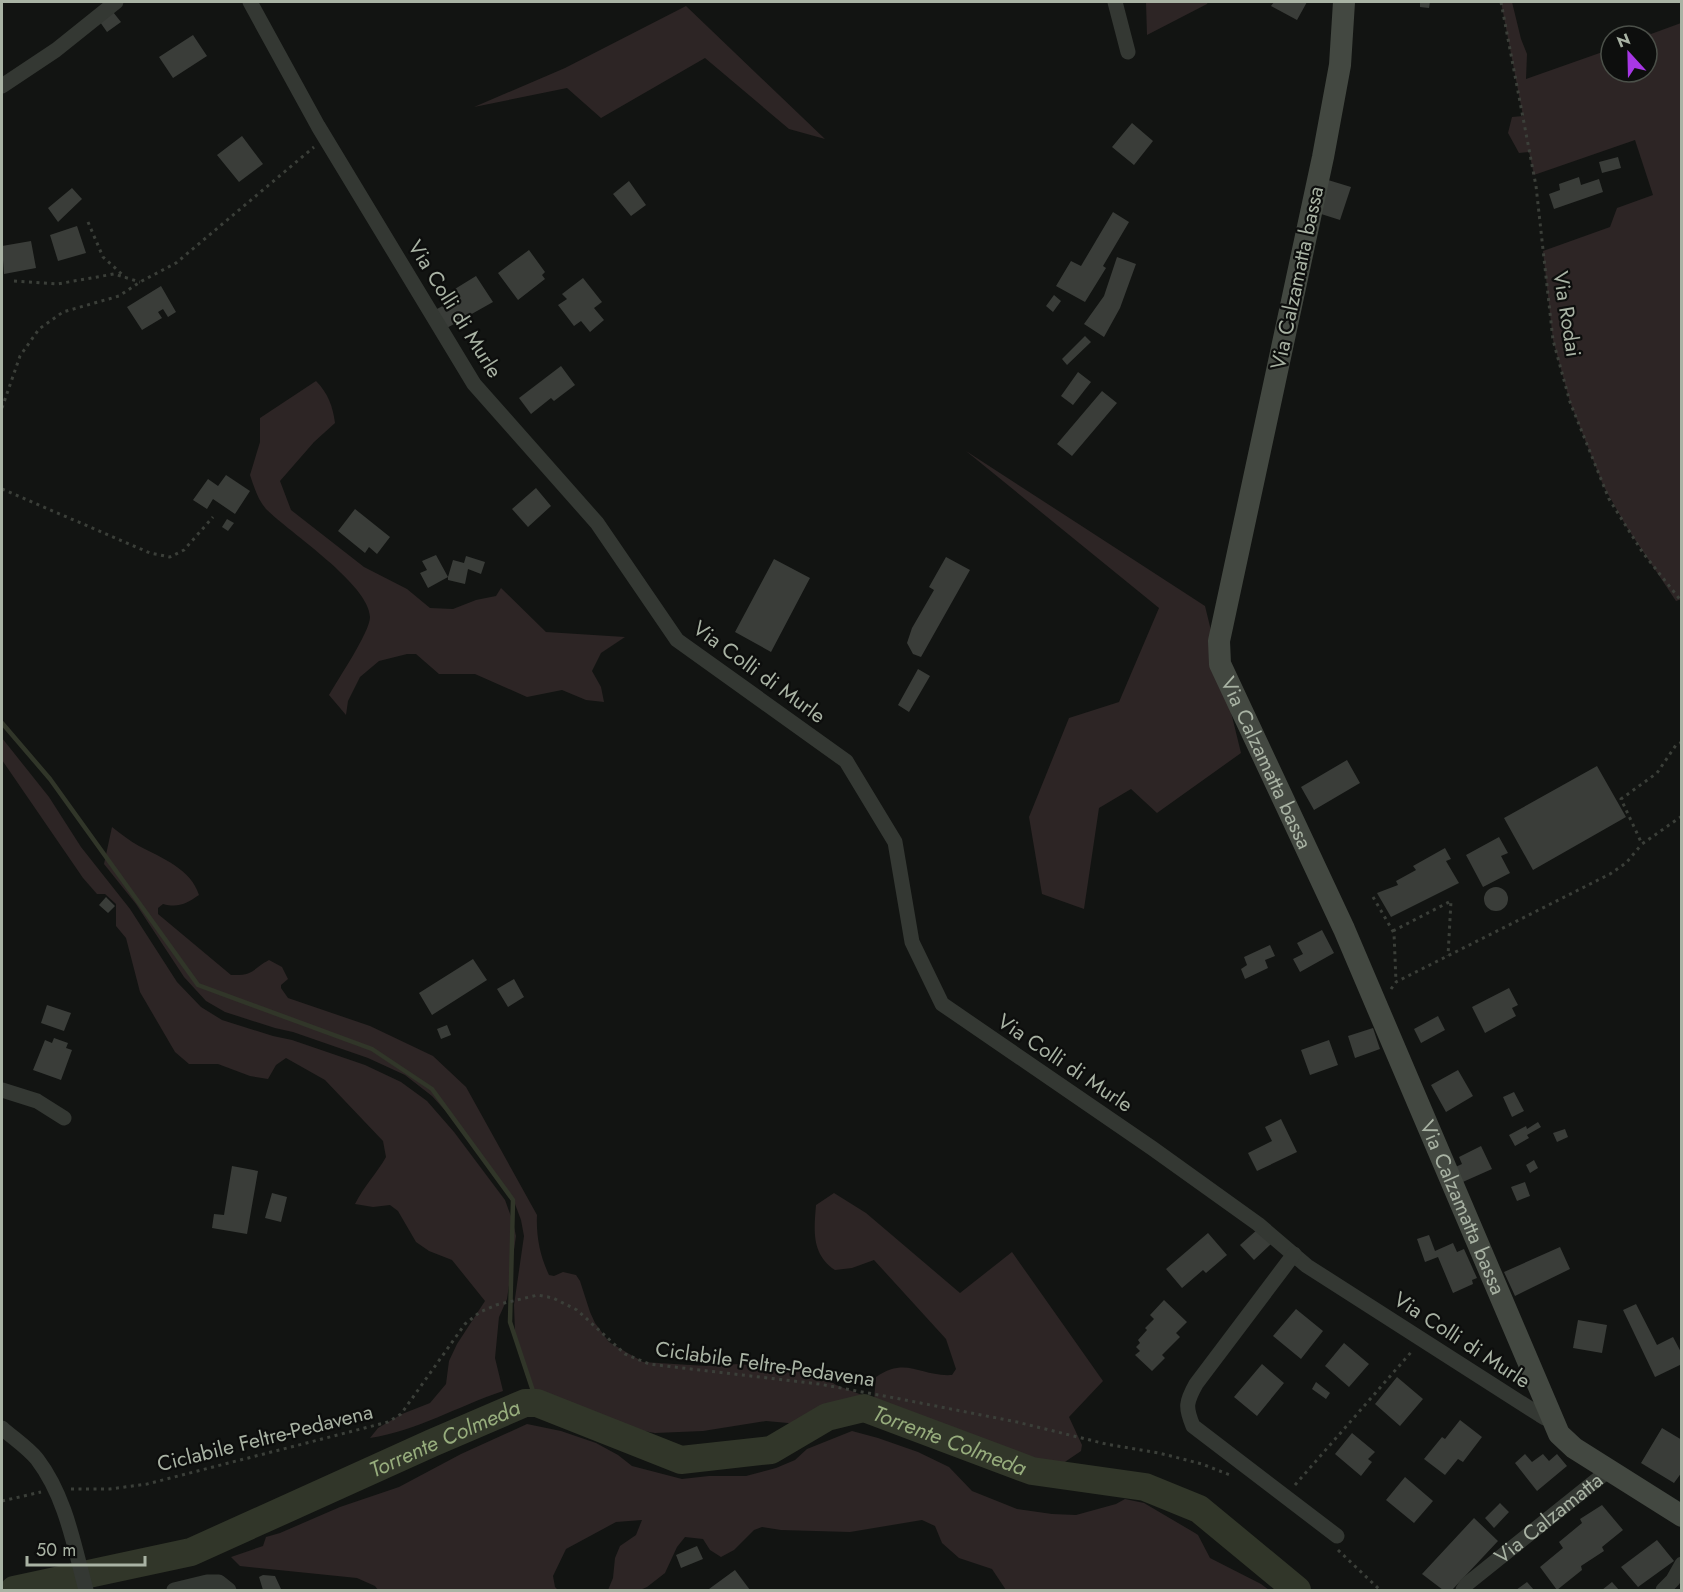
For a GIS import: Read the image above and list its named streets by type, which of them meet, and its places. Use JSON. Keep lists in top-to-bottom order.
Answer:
{
  "streets": {
    "street": ["Via Calzamatta bassa", "Via Colli di Murle", "Via Calzamatta"],
    "path": ["Via Rodai", "Ciclabile Feltre-Pedavena"]
  },
  "crossings": [
    ["Via Calzamatta bassa", "Via Colli di Murle"],
    ["Via Calzamatta bassa", "Via Calzamatta"],
    ["Via Colli di Murle", "Via Calzamatta"]
  ],
  "water": ["Torrente Colmeda"],
  "scale_bar": "50 m",
  "north": "top"
}
